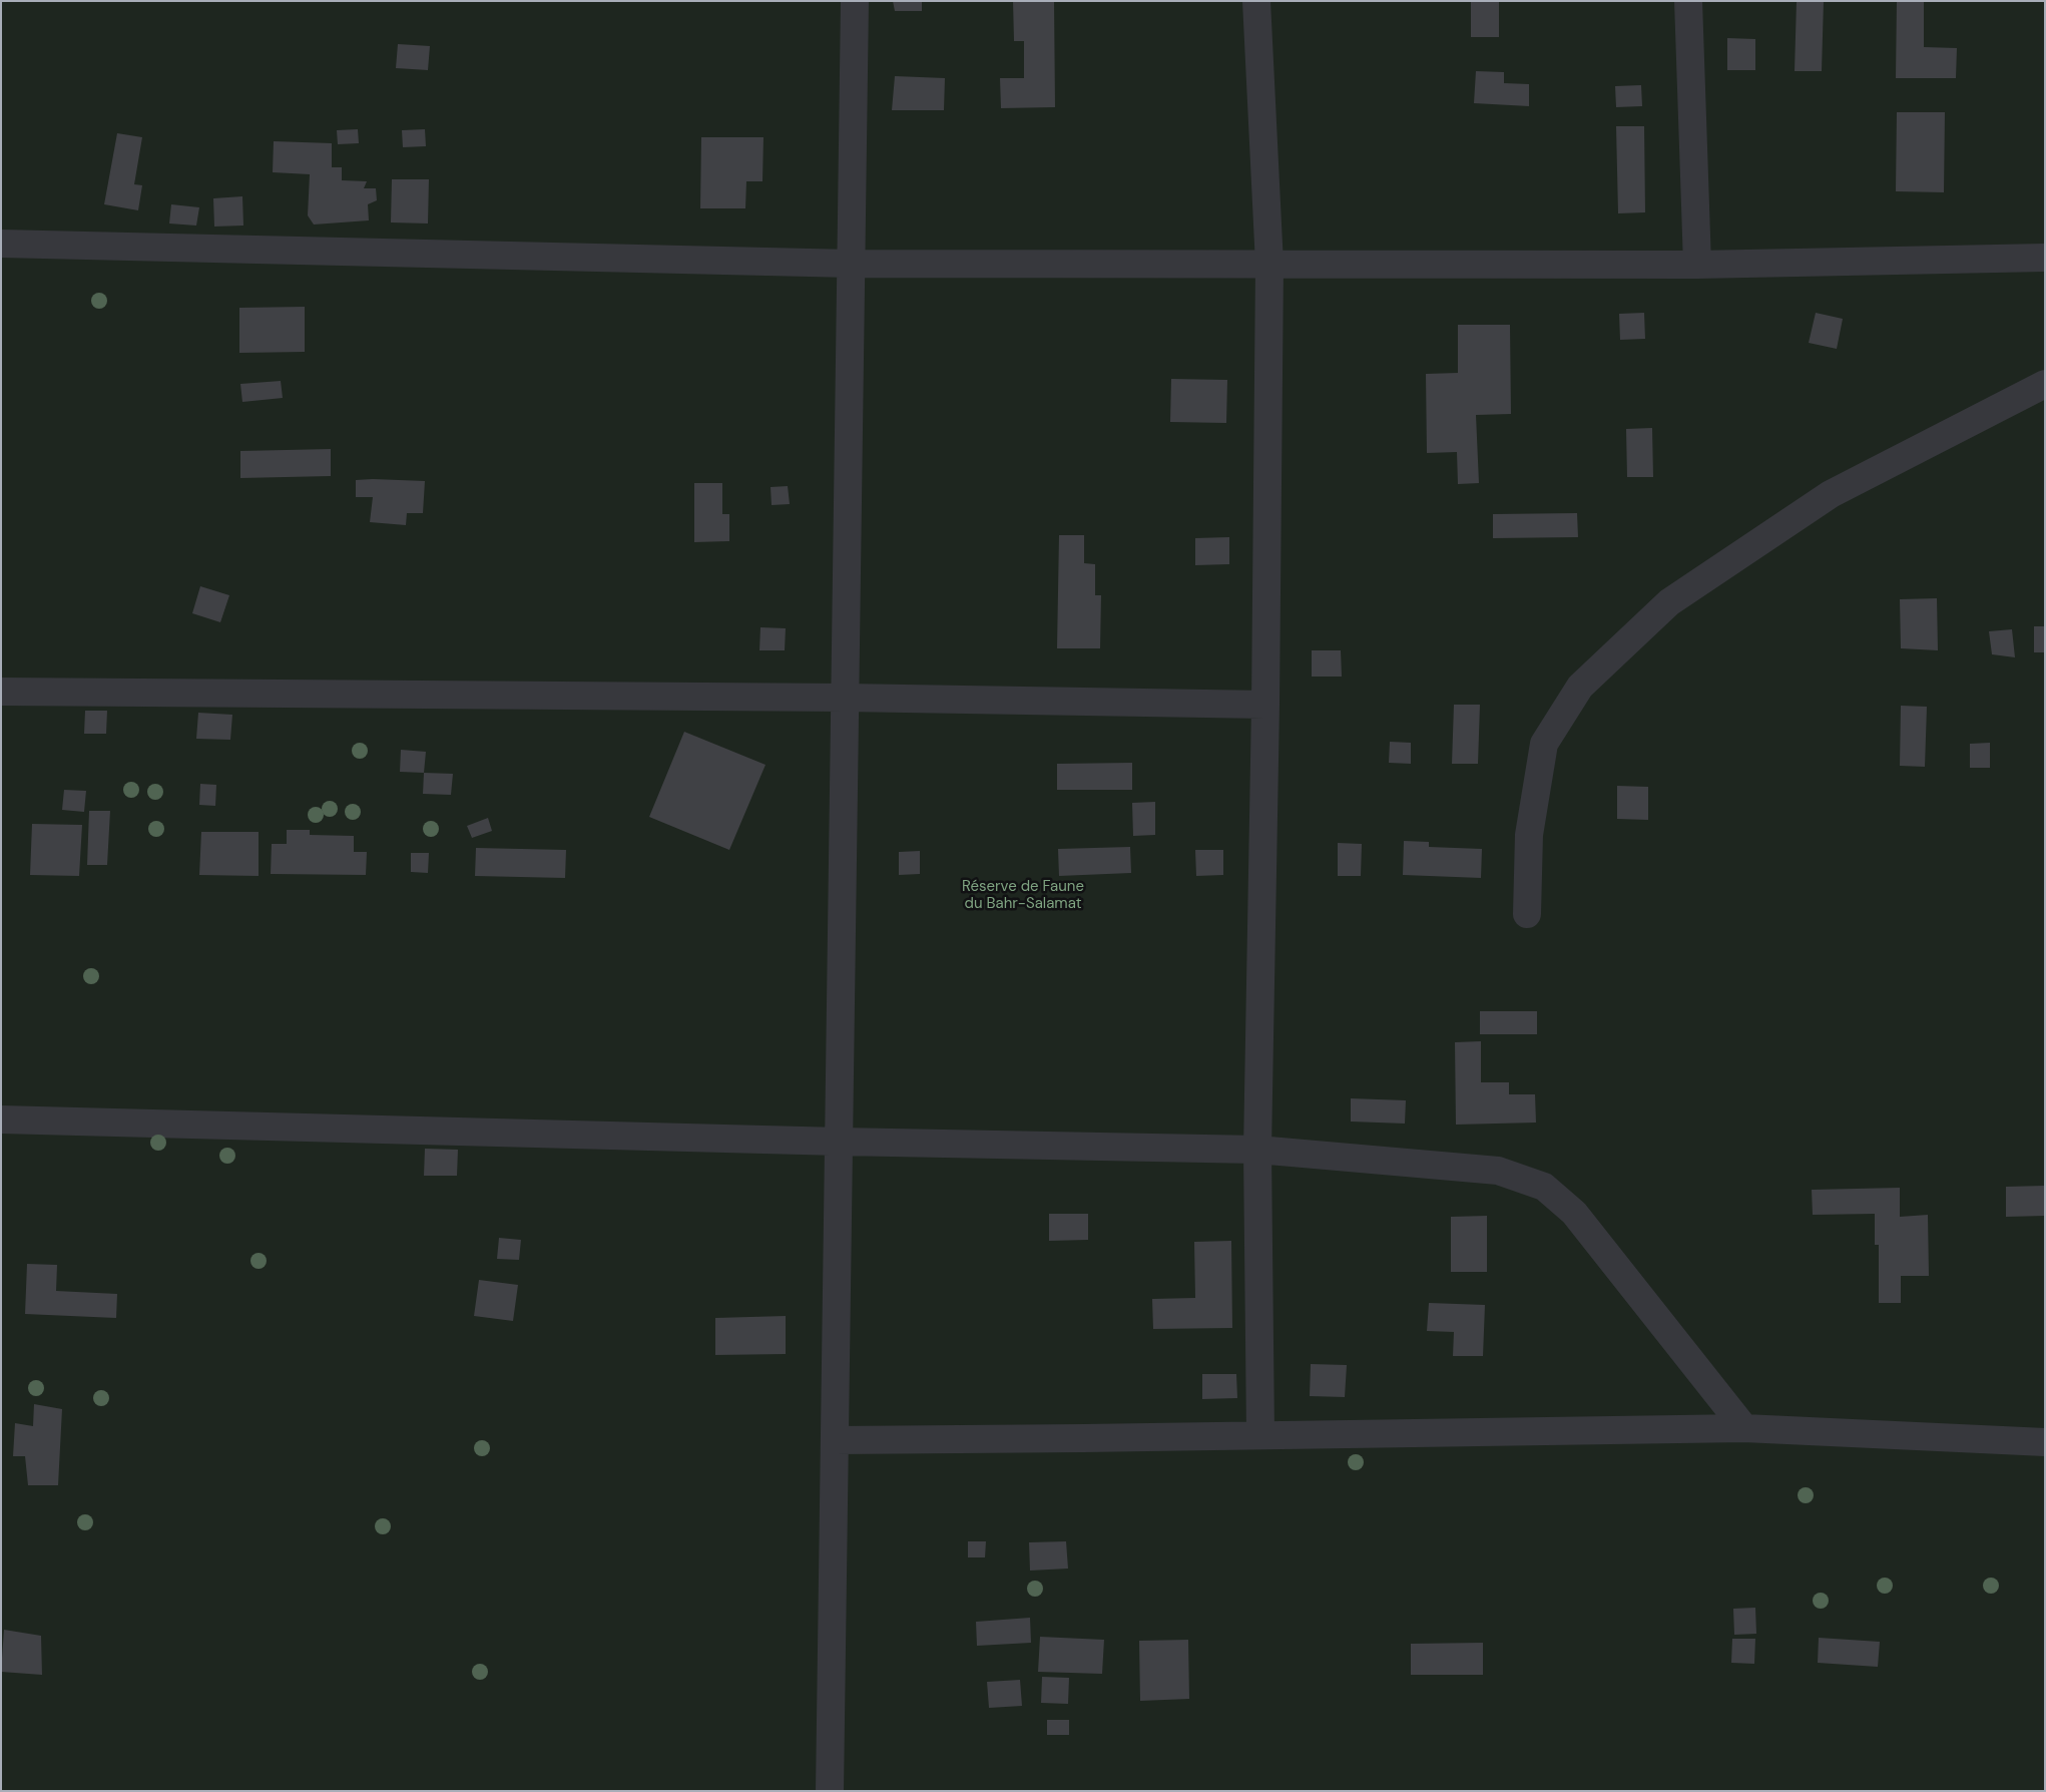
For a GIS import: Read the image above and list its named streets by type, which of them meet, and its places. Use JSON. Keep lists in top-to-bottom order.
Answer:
{
  "parks": ["Réserve de Faune du Bahr-Salamat"]
}
